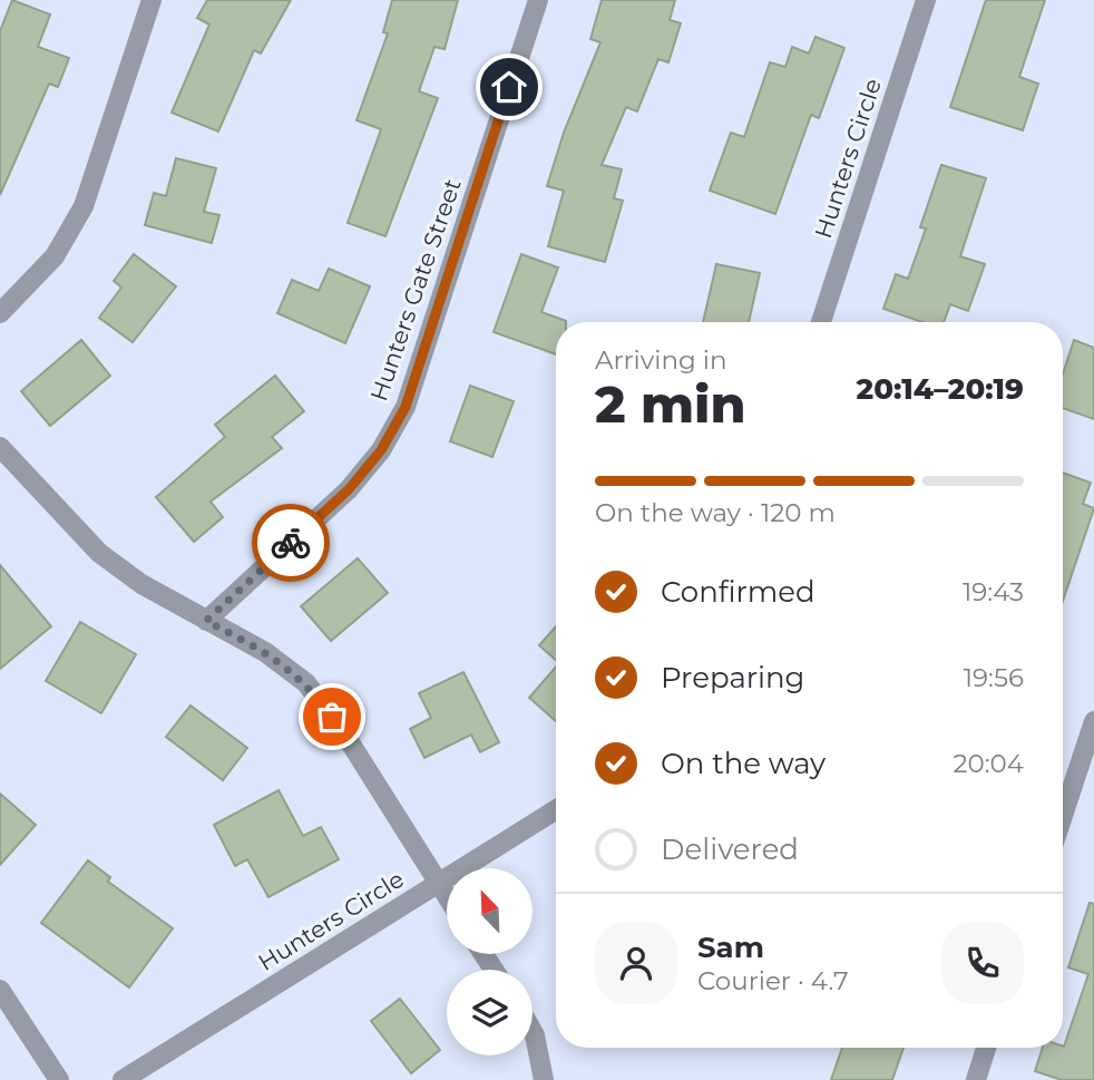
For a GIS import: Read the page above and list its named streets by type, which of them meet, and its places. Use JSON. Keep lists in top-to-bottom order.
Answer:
{
  "streets": {
    "street": ["Hunters Circle", "Hunters Gate Street"]
  },
  "north": "top left",
  "page": {
    "heading": ["2 min", "Arriving in", "20:14–20:19"],
    "panel": ["Sam", "Courier · 4.7"],
    "bar": "On the way · 120 m",
    "list": [
      ["Confirmed", "19:43"],
      ["Preparing", "19:56"],
      ["On the way", "20:04"],
      "Delivered"
    ]
  }
}
